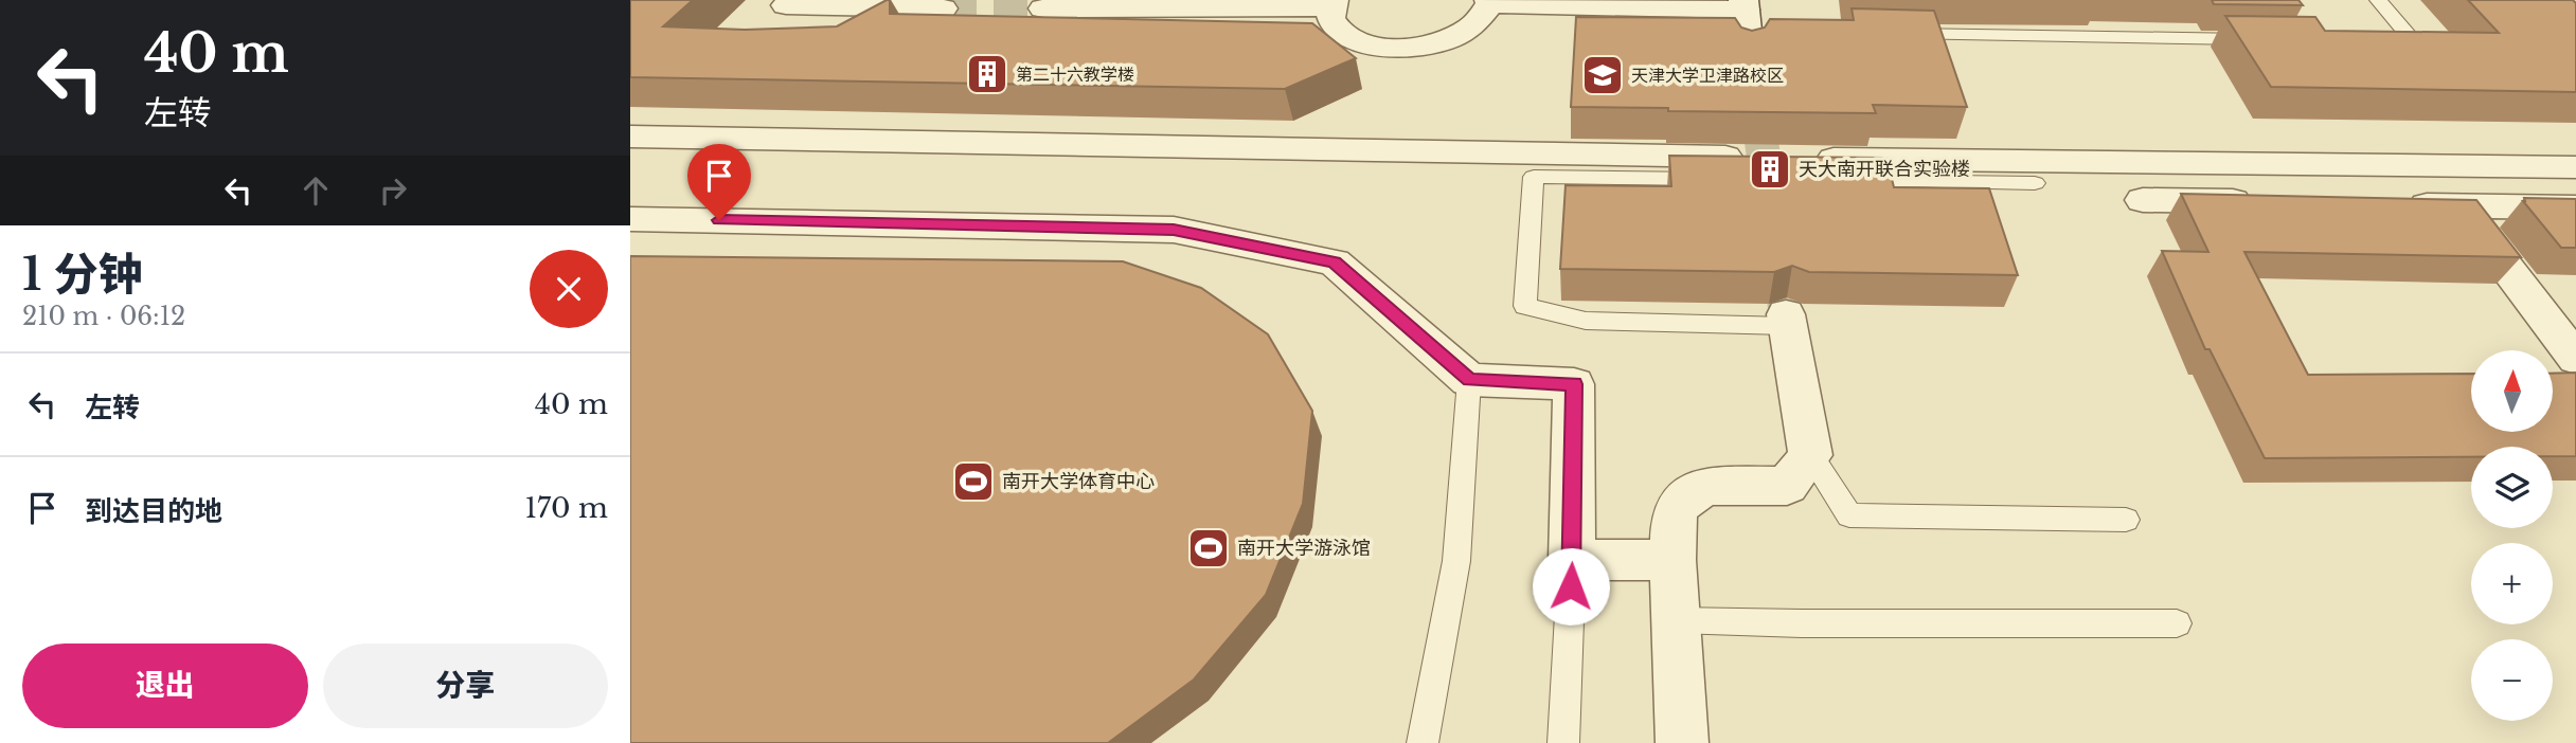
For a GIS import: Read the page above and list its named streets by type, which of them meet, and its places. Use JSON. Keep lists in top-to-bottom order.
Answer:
{
  "places": {
    "building": ["第二十六教学楼", "天大南开联合实验楼"],
    "school or university": ["天津大学卫津路校区"],
    "sports": ["南开大学体育中心", "南开大学游泳馆"]
  },
  "north": "top",
  "page": {
    "turn": ["40 m", "左转"],
    "heading": ["1 分钟", "210 m · 06:12"],
    "map_buttons": ["+", "−"],
    "list": [
      {
        "name": "左转",
        "value": "40 m"
      },
      {
        "name": "到达目的地",
        "value": "170 m"
      }
    ],
    "buttons": ["退出", "分享"]
  }
}
